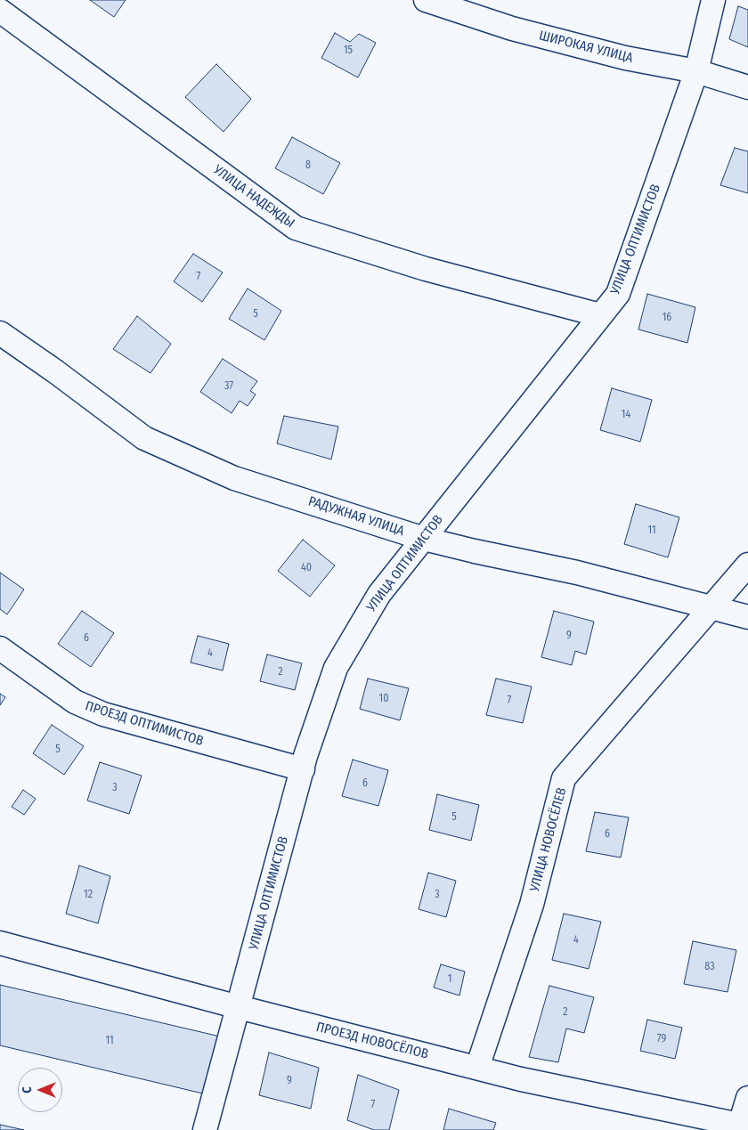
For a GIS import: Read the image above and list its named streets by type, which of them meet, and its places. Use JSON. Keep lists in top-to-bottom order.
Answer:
{
  "streets": {
    "street": [
      "ШИРОКАЯ УЛИЦА",
      "УЛИЦА НАДЕЖДЫ",
      "УЛИЦА ОПТИМИСТОВ",
      "РАДУЖНАЯ УЛИЦА",
      "ПРОЕЗД ОПТИМИСТОВ",
      "УЛИЦА НОВОСЁЛЕВ",
      "ПРОЕЗД НОВОСЁЛОВ"
    ]
  },
  "crossings": [
    ["ШИРОКАЯ УЛИЦА", "УЛИЦА ОПТИМИСТОВ"],
    ["УЛИЦА НАДЕЖДЫ", "УЛИЦА ОПТИМИСТОВ"],
    ["УЛИЦА ОПТИМИСТОВ", "РАДУЖНАЯ УЛИЦА"],
    ["УЛИЦА ОПТИМИСТОВ", "ПРОЕЗД ОПТИМИСТОВ"],
    ["УЛИЦА ОПТИМИСТОВ", "ПРОЕЗД НОВОСЁЛОВ"],
    ["РАДУЖНАЯ УЛИЦА", "УЛИЦА НОВОСЁЛЕВ"],
    ["УЛИЦА НОВОСЁЛЕВ", "ПРОЕЗД НОВОСЁЛОВ"]
  ],
  "house_numbers": [
    "15",
    "8",
    "7",
    "5",
    "16",
    "37",
    "14",
    "11",
    "40",
    "9",
    "6",
    "4",
    "2",
    "10",
    "7",
    "5",
    "6",
    "3",
    "5",
    "6",
    "12",
    "3",
    "4",
    "83",
    "1",
    "2",
    "79",
    "11",
    "9",
    "7"
  ],
  "north": "left"
}
